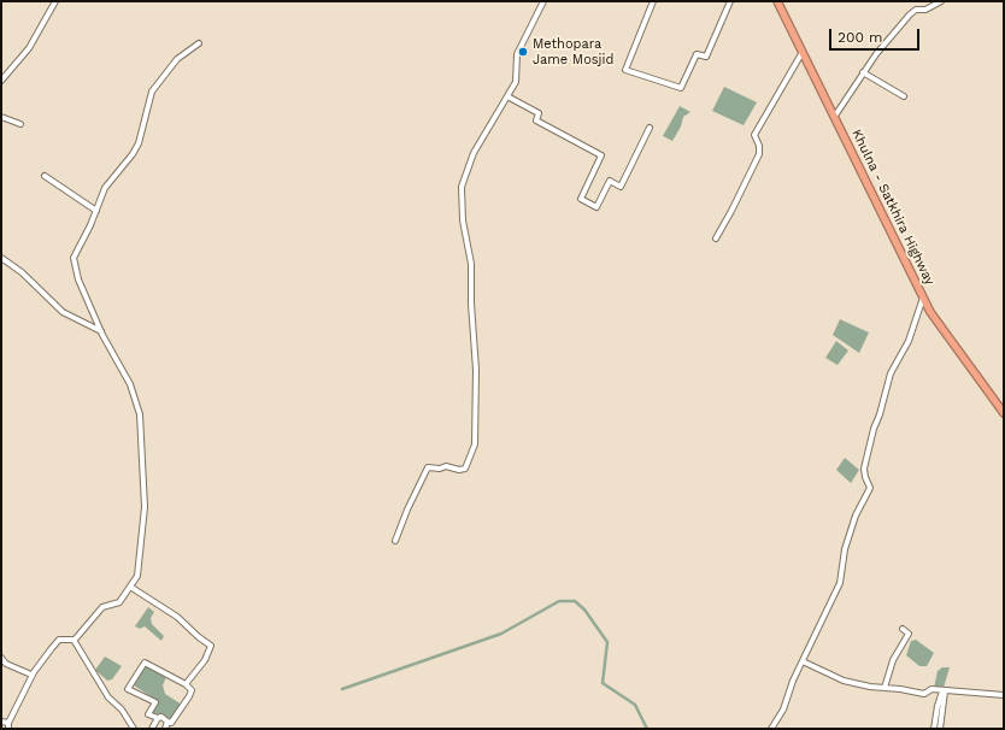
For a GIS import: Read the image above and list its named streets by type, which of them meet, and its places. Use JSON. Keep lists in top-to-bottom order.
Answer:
{
  "streets": {
    "highway": ["Khulna - Satkhira Highway"]
  },
  "places": ["Methopara Jame Mosjid"],
  "scale_bar": "200 m"
}
